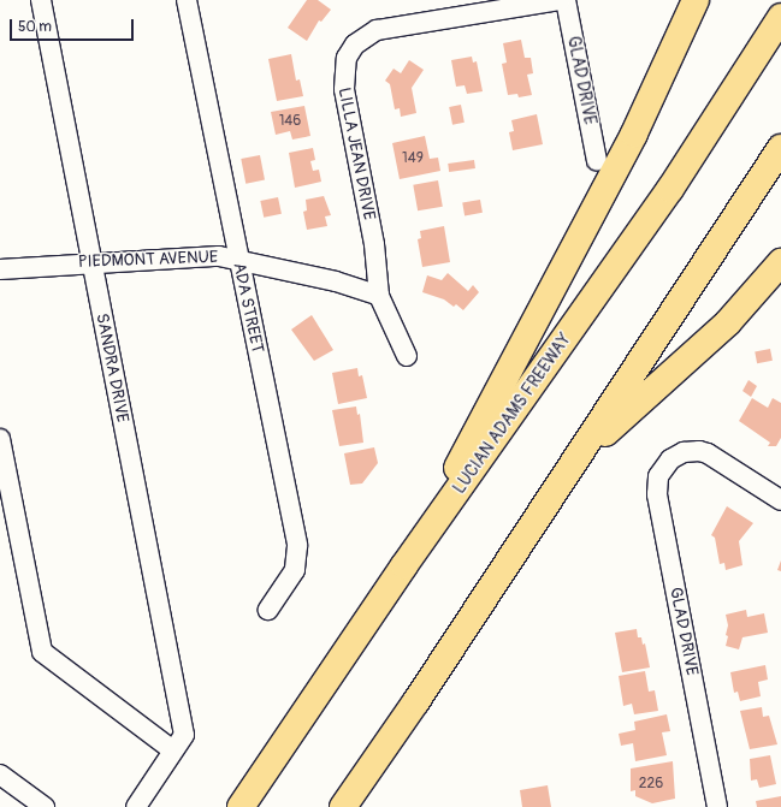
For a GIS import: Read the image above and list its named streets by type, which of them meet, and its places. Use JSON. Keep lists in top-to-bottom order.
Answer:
{
  "streets": {
    "highway": ["LUCIAN ADAMS FREEWAY"],
    "street": [
      "GLAD DRIVE",
      "LILLA JEAN DRIVE",
      "PIEDMONT AVENUE",
      "ADA STREET",
      "SANDRA DRIVE"
    ]
  },
  "crossings": [
    ["LILLA JEAN DRIVE", "PIEDMONT AVENUE"],
    ["PIEDMONT AVENUE", "ADA STREET"],
    ["PIEDMONT AVENUE", "SANDRA DRIVE"]
  ],
  "house_numbers": ["146", "149", "226"],
  "scale_bar": "50 m"
}
